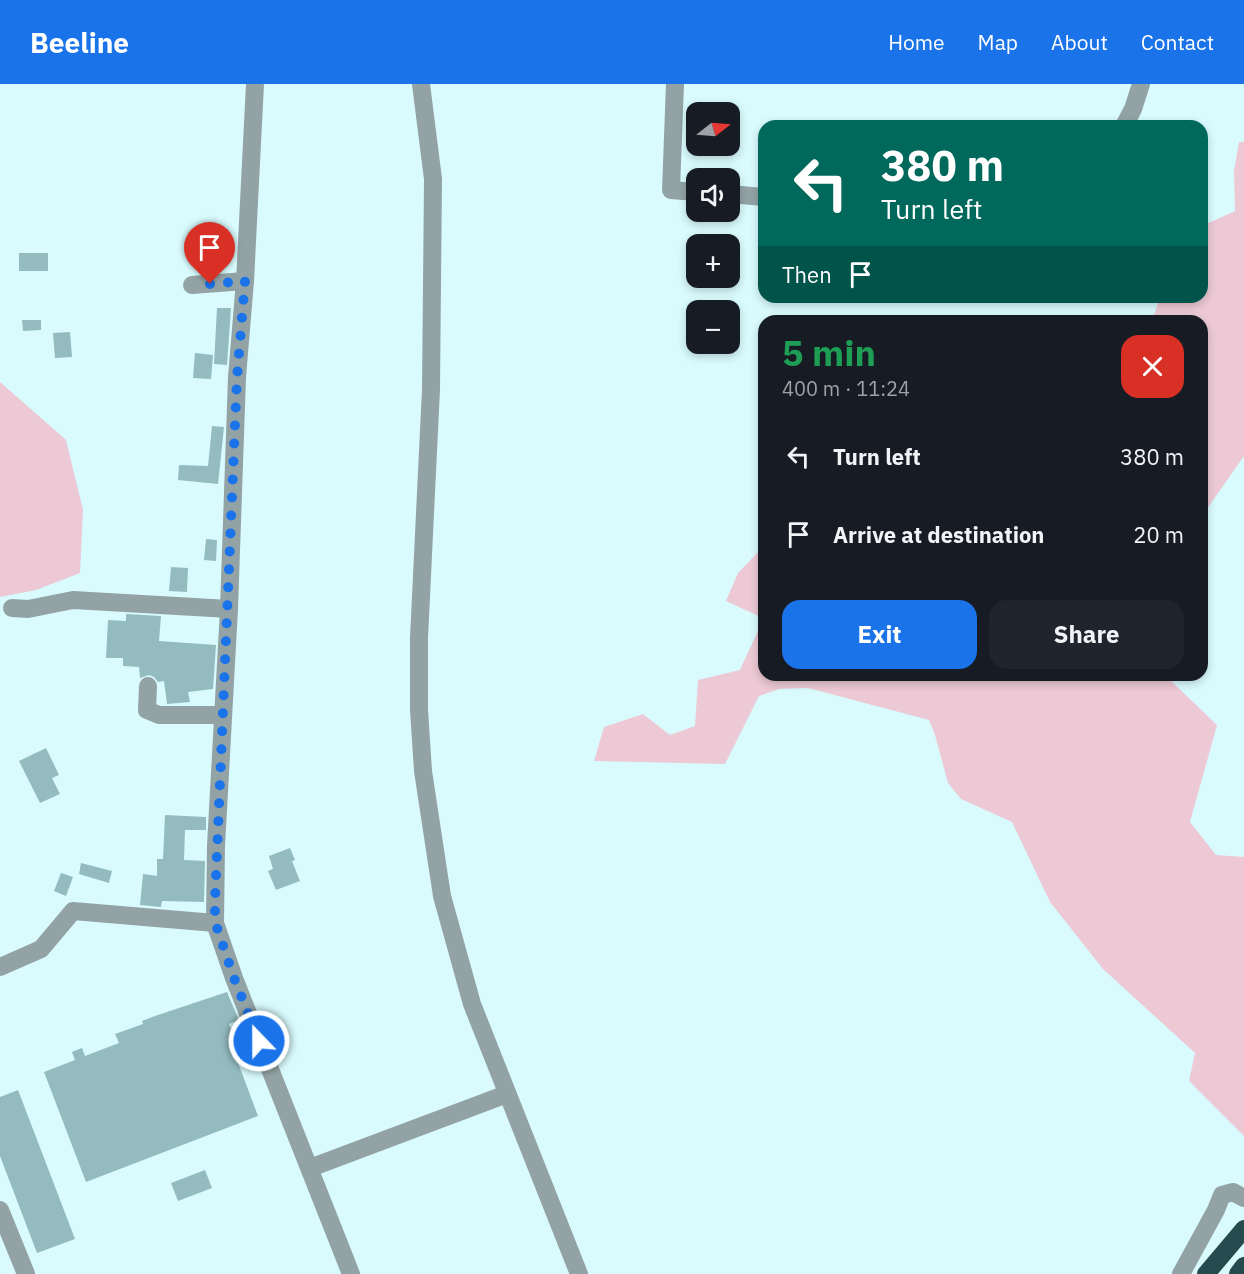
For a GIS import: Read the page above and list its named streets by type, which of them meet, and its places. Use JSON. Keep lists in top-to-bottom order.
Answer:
{
  "north": "right",
  "page": {
    "header": "Beeline",
    "nav": [
      "Home",
      "Map",
      "About",
      "Contact"
    ],
    "map_buttons": ["+", "−"],
    "turn": ["380 m", "Turn left"],
    "then": "Then",
    "heading": ["5 min", "400 m · 11:24"],
    "list": [
      {
        "name": "Turn left",
        "value": "380 m"
      },
      {
        "name": "Arrive at destination",
        "value": "20 m"
      }
    ],
    "buttons": ["Exit", "Share"]
  }
}
